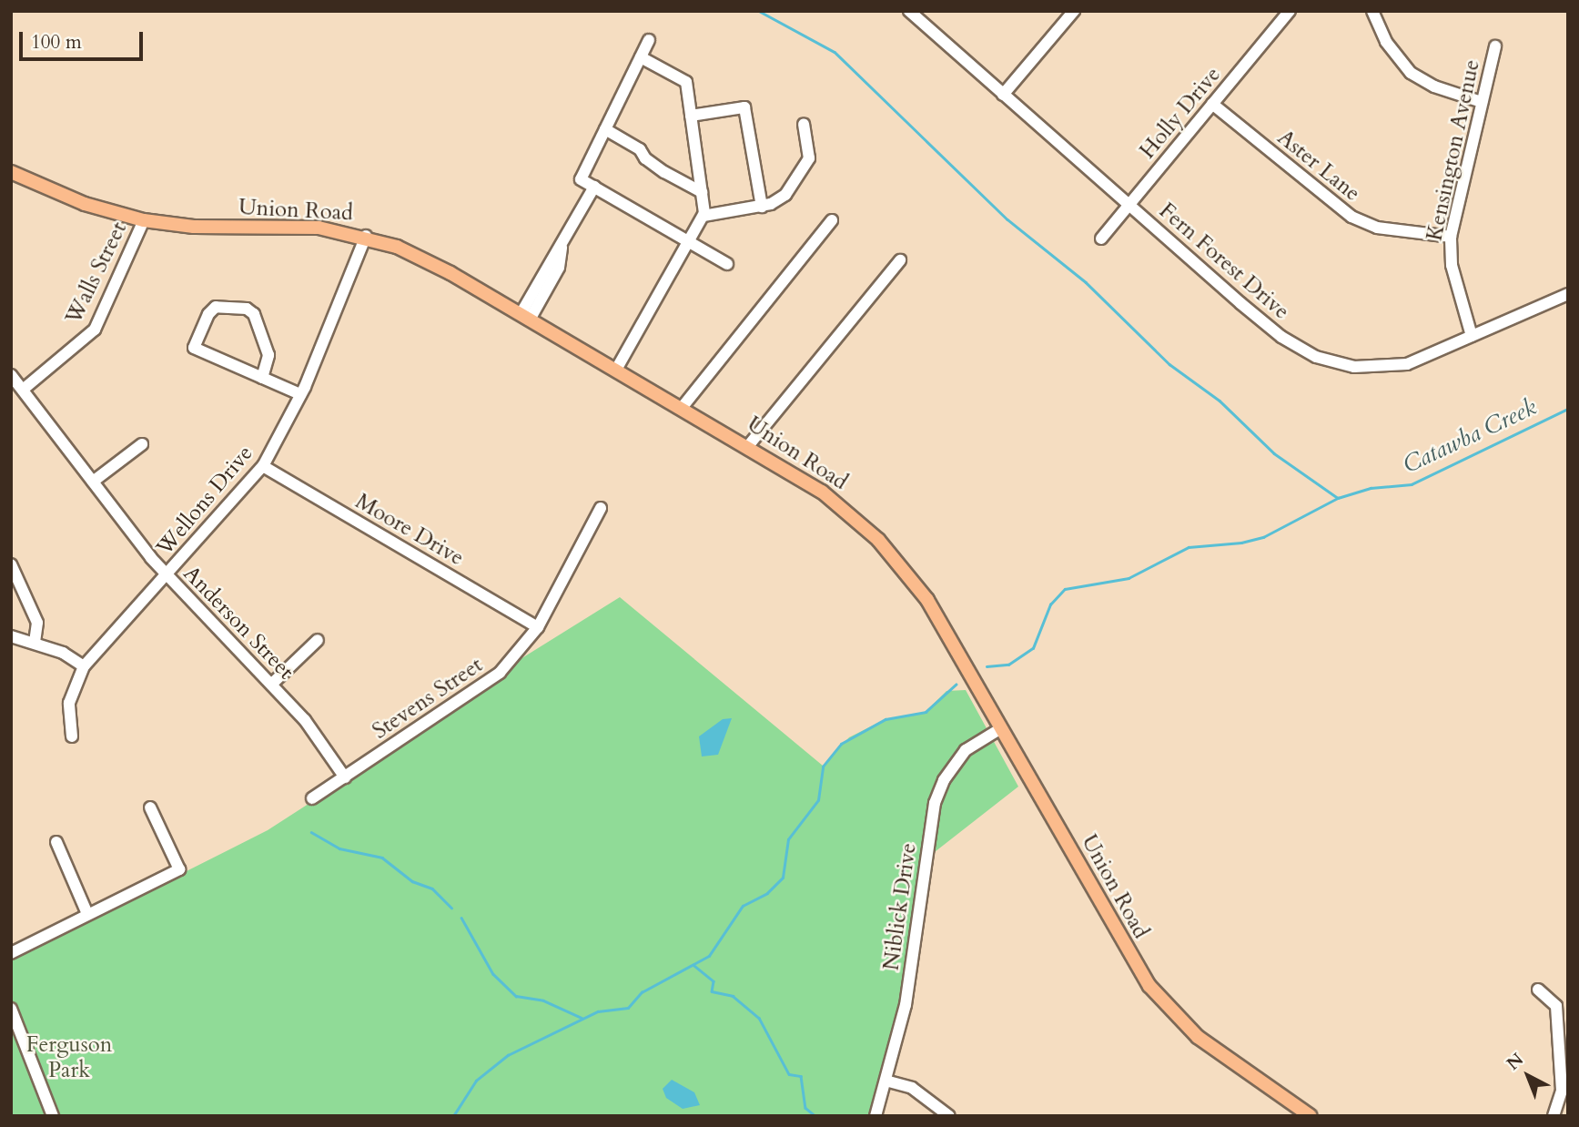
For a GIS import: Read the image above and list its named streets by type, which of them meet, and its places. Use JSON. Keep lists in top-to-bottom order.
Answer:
{
  "streets": {
    "main road": ["Union Road"],
    "street": [
      "Holly Drive",
      "Kensington Avenue",
      "Aster Lane",
      "Fern Forest Drive",
      "Walls Street",
      "Wellons Drive",
      "Moore Drive",
      "Anderson Street",
      "Stevens Street",
      "Niblick Drive"
    ]
  },
  "crossings": [
    ["Holly Drive", "Aster Lane"],
    ["Holly Drive", "Fern Forest Drive"],
    ["Kensington Avenue", "Aster Lane"],
    ["Kensington Avenue", "Fern Forest Drive"],
    ["Union Road", "Walls Street"],
    ["Union Road", "Wellons Drive"],
    ["Union Road", "Niblick Drive"],
    ["Walls Street", "Anderson Street"],
    ["Wellons Drive", "Moore Drive"],
    ["Wellons Drive", "Anderson Street"],
    ["Moore Drive", "Stevens Street"],
    ["Anderson Street", "Stevens Street"]
  ],
  "water": ["Catawba Creek"],
  "parks": ["Ferguson Park"],
  "scale_bar": "100 m",
  "north": "top left"
}
